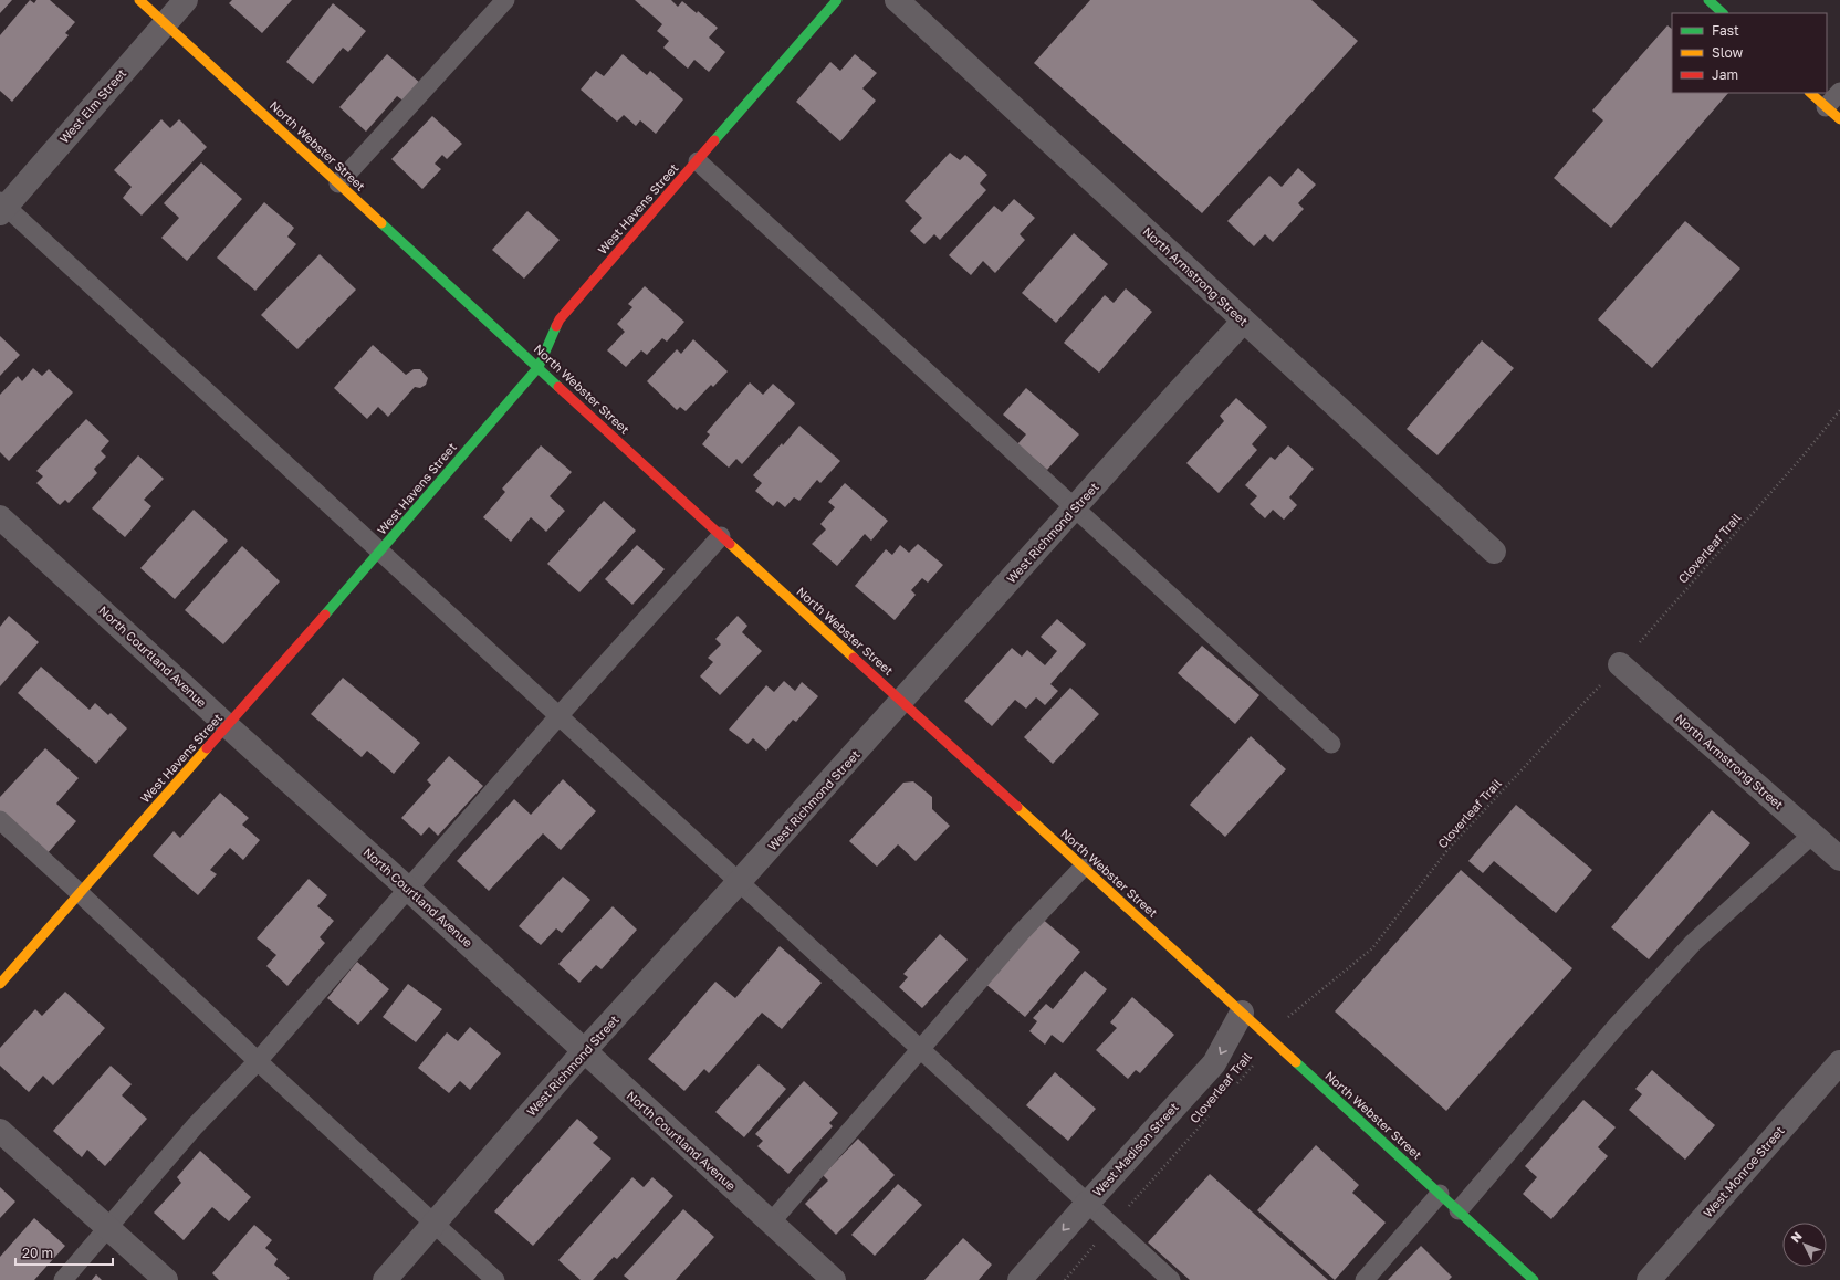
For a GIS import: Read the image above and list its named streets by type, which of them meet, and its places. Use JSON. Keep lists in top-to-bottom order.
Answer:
{
  "streets": {
    "street": [
      "West Elm Street",
      "North Webster Street",
      "West Havens Street",
      "North Armstrong Street",
      "West Richmond Street",
      "North Courtland Avenue",
      "West Madison Street",
      "West Monroe Street"
    ],
    "path": ["Cloverleaf Trail"]
  },
  "crossings": [
    ["West Elm Street", "North Webster Street"],
    ["North Webster Street", "West Havens Street"],
    ["North Webster Street", "West Richmond Street"],
    ["North Webster Street", "Cloverleaf Trail"],
    ["North Webster Street", "West Madison Street"],
    ["West Havens Street", "North Courtland Avenue"],
    ["North Armstrong Street", "West Richmond Street"],
    ["North Armstrong Street", "Cloverleaf Trail"],
    ["West Richmond Street", "North Courtland Avenue"]
  ],
  "one_way": ["West Madison Street"],
  "legend": ["Fast", "Slow", "Jam"],
  "scale_bar": "20 m",
  "north": "top left"
}
